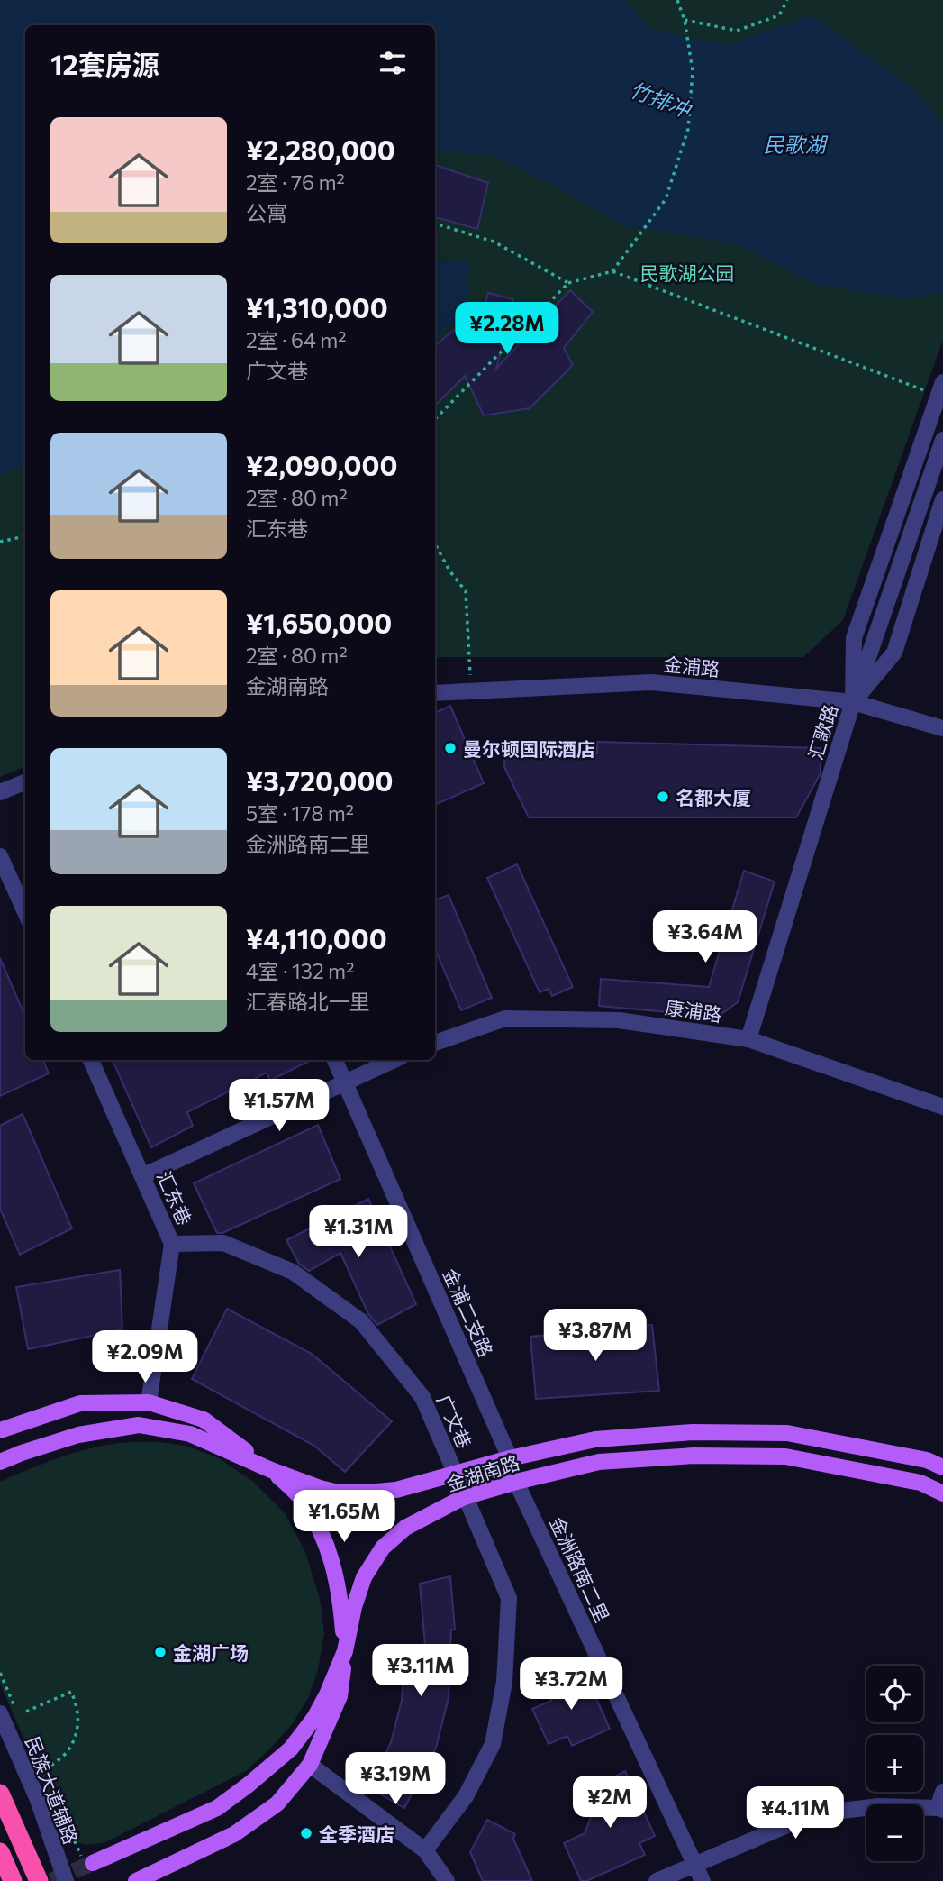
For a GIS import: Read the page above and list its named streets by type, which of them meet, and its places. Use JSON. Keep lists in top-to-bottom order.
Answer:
{
  "streets": {
    "main road": ["金湖南路"],
    "street": [
      "金浦路",
      "汇歌路",
      "康浦路",
      "汇东巷",
      "金浦二支路",
      "广文巷",
      "金洲路南二里",
      "民族大道辅路"
    ]
  },
  "crossings": [
    ["金浦路", "汇歌路"],
    ["汇歌路", "康浦路"],
    ["汇东巷", "广文巷"],
    ["金浦二支路", "金湖南路"],
    ["金浦二支路", "金洲路南二里"],
    ["广文巷", "金湖南路"],
    ["金湖南路", "金洲路南二里"]
  ],
  "water": ["竹排冲", "民歌湖"],
  "parks": ["民歌湖公园"],
  "places": [
    "曼尔顿国际酒店",
    "名都大厦",
    "金湖广场",
    "全季酒店"
  ],
  "page": {
    "heading": "12套房源",
    "list": [
      {
        "name": "¥2,280,000",
        "note": "2室 · 76 m² · 公寓"
      },
      {
        "name": "¥1,310,000",
        "note": "2室 · 64 m² · 广文巷"
      },
      {
        "name": "¥2,090,000",
        "note": "2室 · 80 m² · 汇东巷"
      },
      {
        "name": "¥1,650,000",
        "note": "2室 · 80 m² · 金湖南路"
      },
      {
        "name": "¥3,720,000",
        "note": "5室 · 178 m² · 金洲路南二里"
      },
      {
        "name": "¥4,110,000",
        "note": "4室 · 132 m² · 汇春路北一里"
      }
    ],
    "price": [
      "¥2.28M",
      "¥3.64M",
      "¥1.57M",
      "¥1.31M",
      "¥3.87M",
      "¥2.09M",
      "¥1.65M",
      "¥3.11M",
      "¥3.72M",
      "¥3.19M",
      "¥2M",
      "¥4.11M"
    ],
    "map_buttons": ["+", "−"]
  }
}
